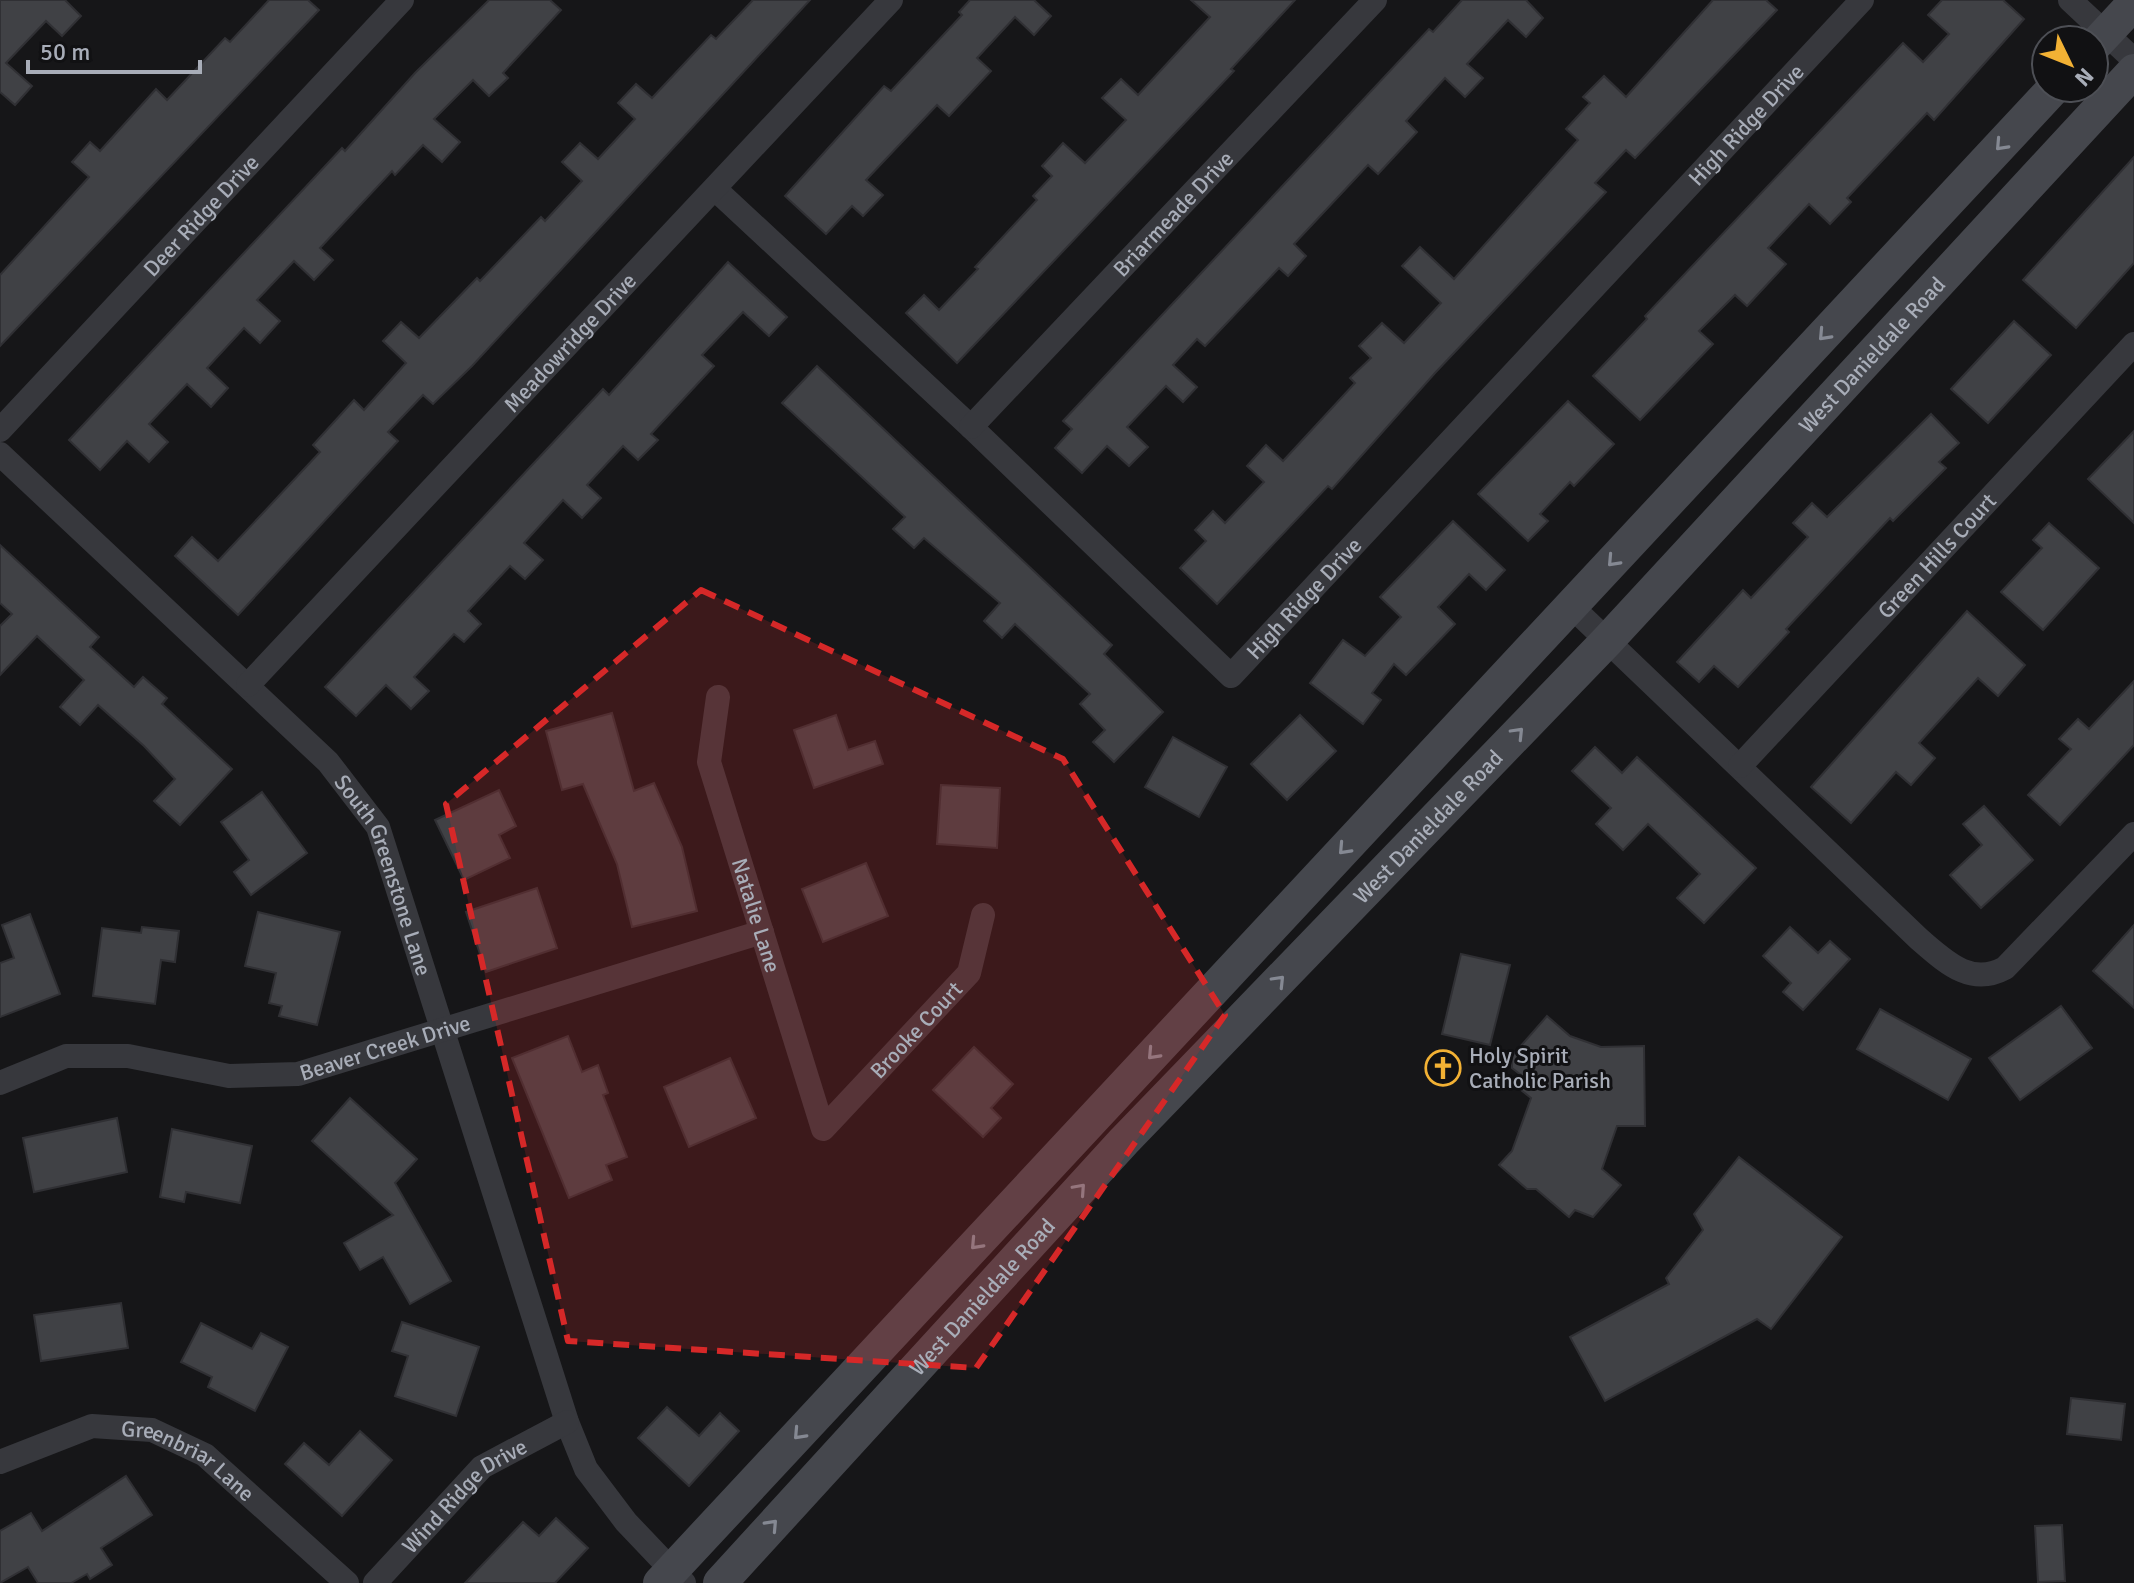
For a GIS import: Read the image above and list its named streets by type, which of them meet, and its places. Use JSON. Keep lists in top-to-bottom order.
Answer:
{
  "streets": {
    "main road": ["West Danieldale Road"],
    "street": [
      "High Ridge Drive",
      "Briarmeade Drive",
      "Deer Ridge Drive",
      "Meadowridge Drive",
      "Green Hills Court",
      "South Greenstone Lane",
      "Natalie Lane",
      "Brooke Court",
      "Beaver Creek Drive",
      "Greenbriar Lane",
      "Wind Ridge Drive"
    ]
  },
  "crossings": [
    ["High Ridge Drive", "Briarmeade Drive"],
    ["High Ridge Drive", "Meadowridge Drive"],
    ["Meadowridge Drive", "South Greenstone Lane"],
    ["West Danieldale Road", "South Greenstone Lane"],
    ["South Greenstone Lane", "Beaver Creek Drive"],
    ["South Greenstone Lane", "Wind Ridge Drive"],
    ["Natalie Lane", "Brooke Court"],
    ["Natalie Lane", "Beaver Creek Drive"]
  ],
  "places": {
    "church": ["Holy Spirit Catholic Parish"]
  },
  "scale_bar": "50 m",
  "north": "bottom right"
}
